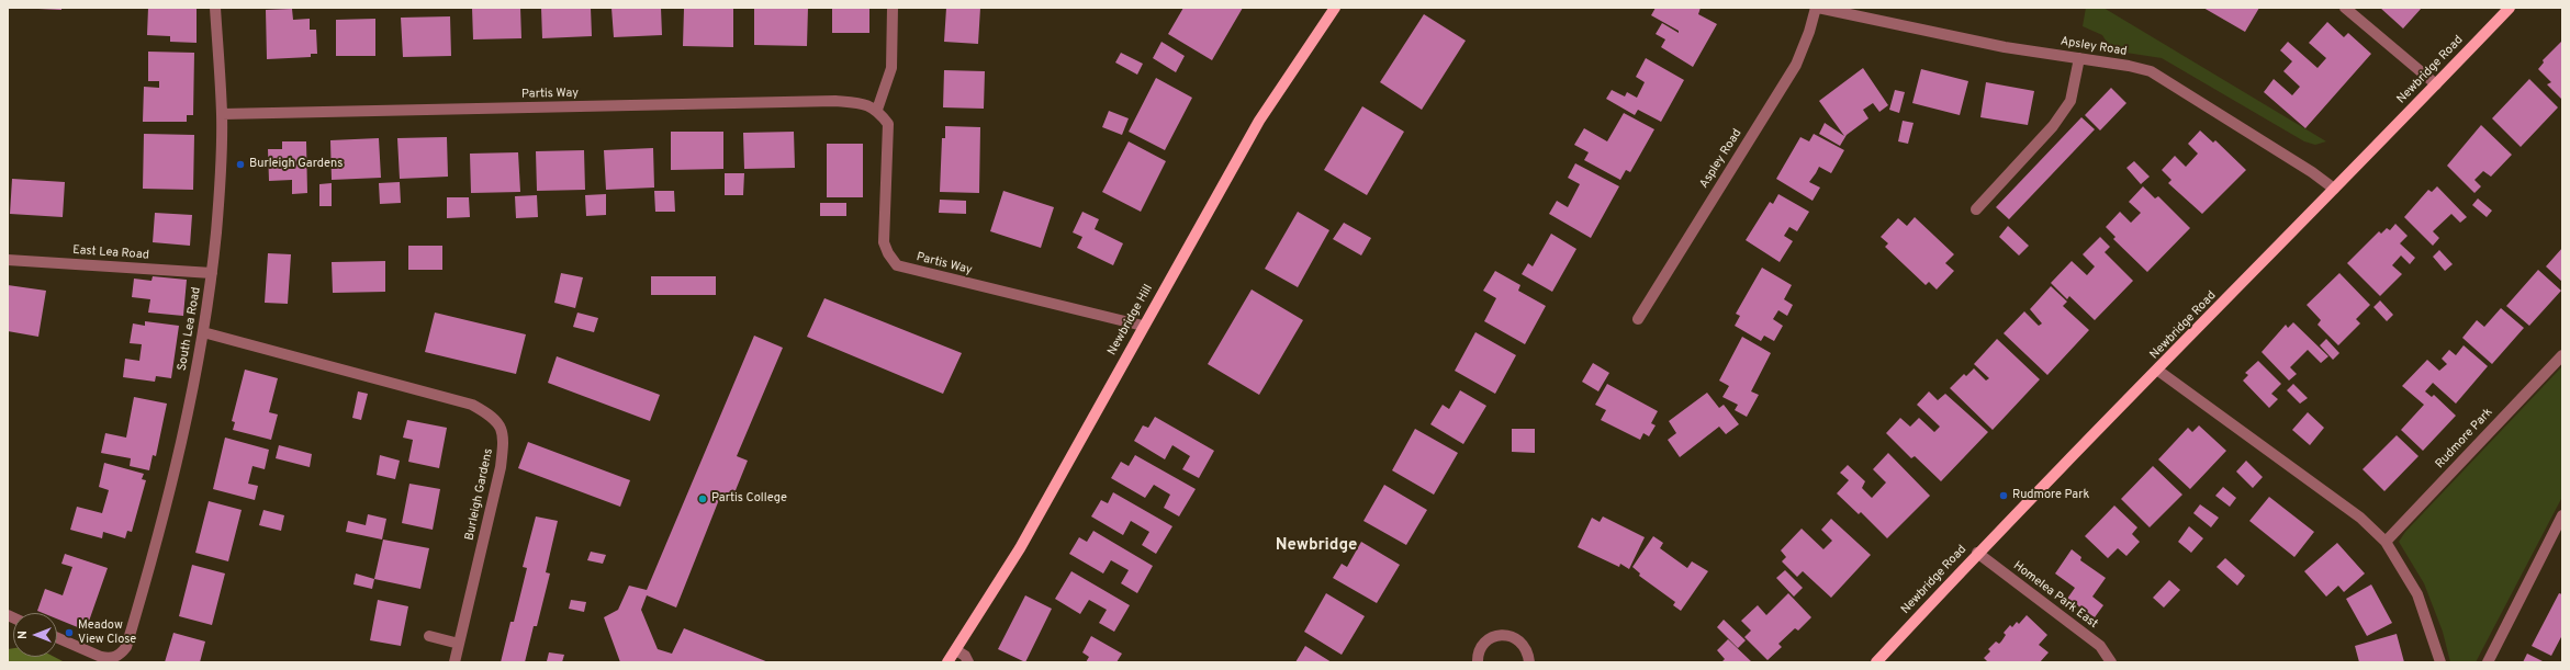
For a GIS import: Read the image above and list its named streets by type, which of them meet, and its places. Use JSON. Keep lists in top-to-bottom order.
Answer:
{
  "streets": {
    "main road": ["Newbridge Road", "Newbridge Hill"],
    "street": [
      "Apsley Road",
      "Partis Way",
      "Aspley Road",
      "East Lea Road",
      "South Lea Road",
      "Rudmore Park",
      "Burleigh Gardens",
      "Homelea Park East"
    ]
  },
  "crossings": [
    ["Apsley Road", "Newbridge Road"],
    ["Apsley Road", "Aspley Road"],
    ["Newbridge Road", "Homelea Park East"],
    ["Partis Way", "Newbridge Hill"],
    ["Partis Way", "South Lea Road"],
    ["East Lea Road", "South Lea Road"],
    ["South Lea Road", "Burleigh Gardens"]
  ],
  "districts": ["Newbridge"],
  "places": [
    "Burleigh Gardens",
    "Rudmore Park",
    "Partis College",
    "Meadow View Close"
  ],
  "north": "left"
}
